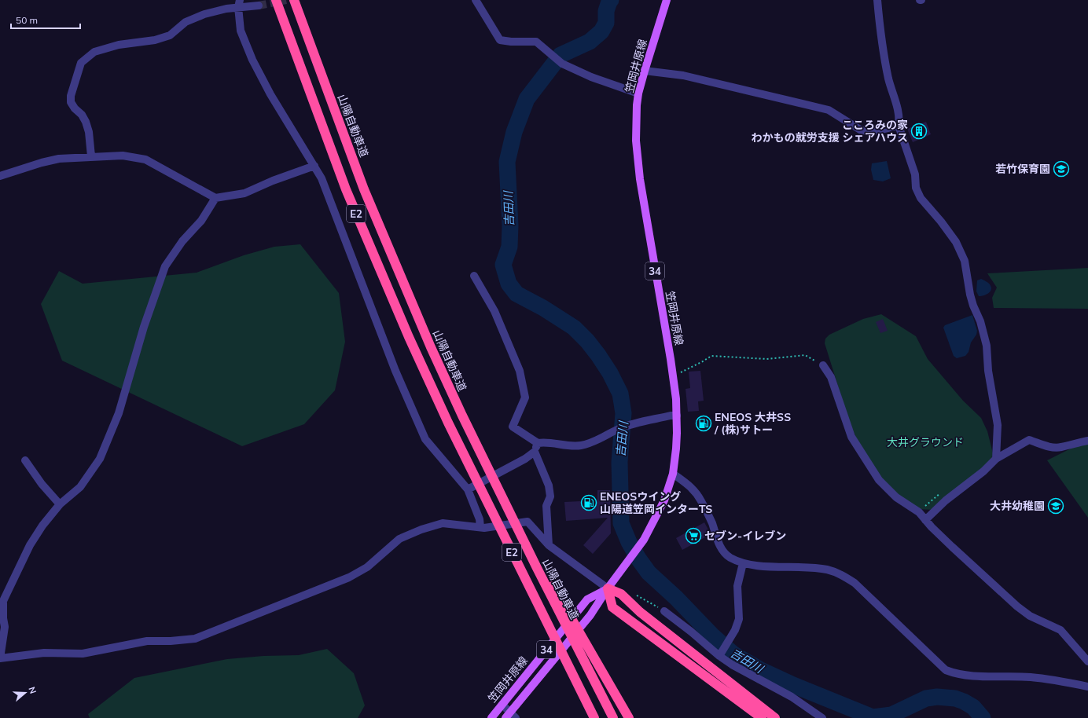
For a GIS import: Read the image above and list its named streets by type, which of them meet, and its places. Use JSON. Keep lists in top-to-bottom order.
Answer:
{
  "streets": {
    "highway": ["山陽自動車道", "E2"],
    "main road": ["笠岡井原線", "34"]
  },
  "water": ["吉田川"],
  "parks": ["大井グラウンド"],
  "places": {
    "building": ["こころみの家 わかもの就労支援 シェアハウス"],
    "school or university": ["若竹保育園", "大井幼稚園"],
    "fuel station": ["ENEOS 大井SS / (株)サトー", "ENEOSウイング 山陽道笠岡インターTS"],
    "supermarket": ["セブン-イレブン"]
  },
  "scale_bar": "50 m",
  "north": "right"
}
